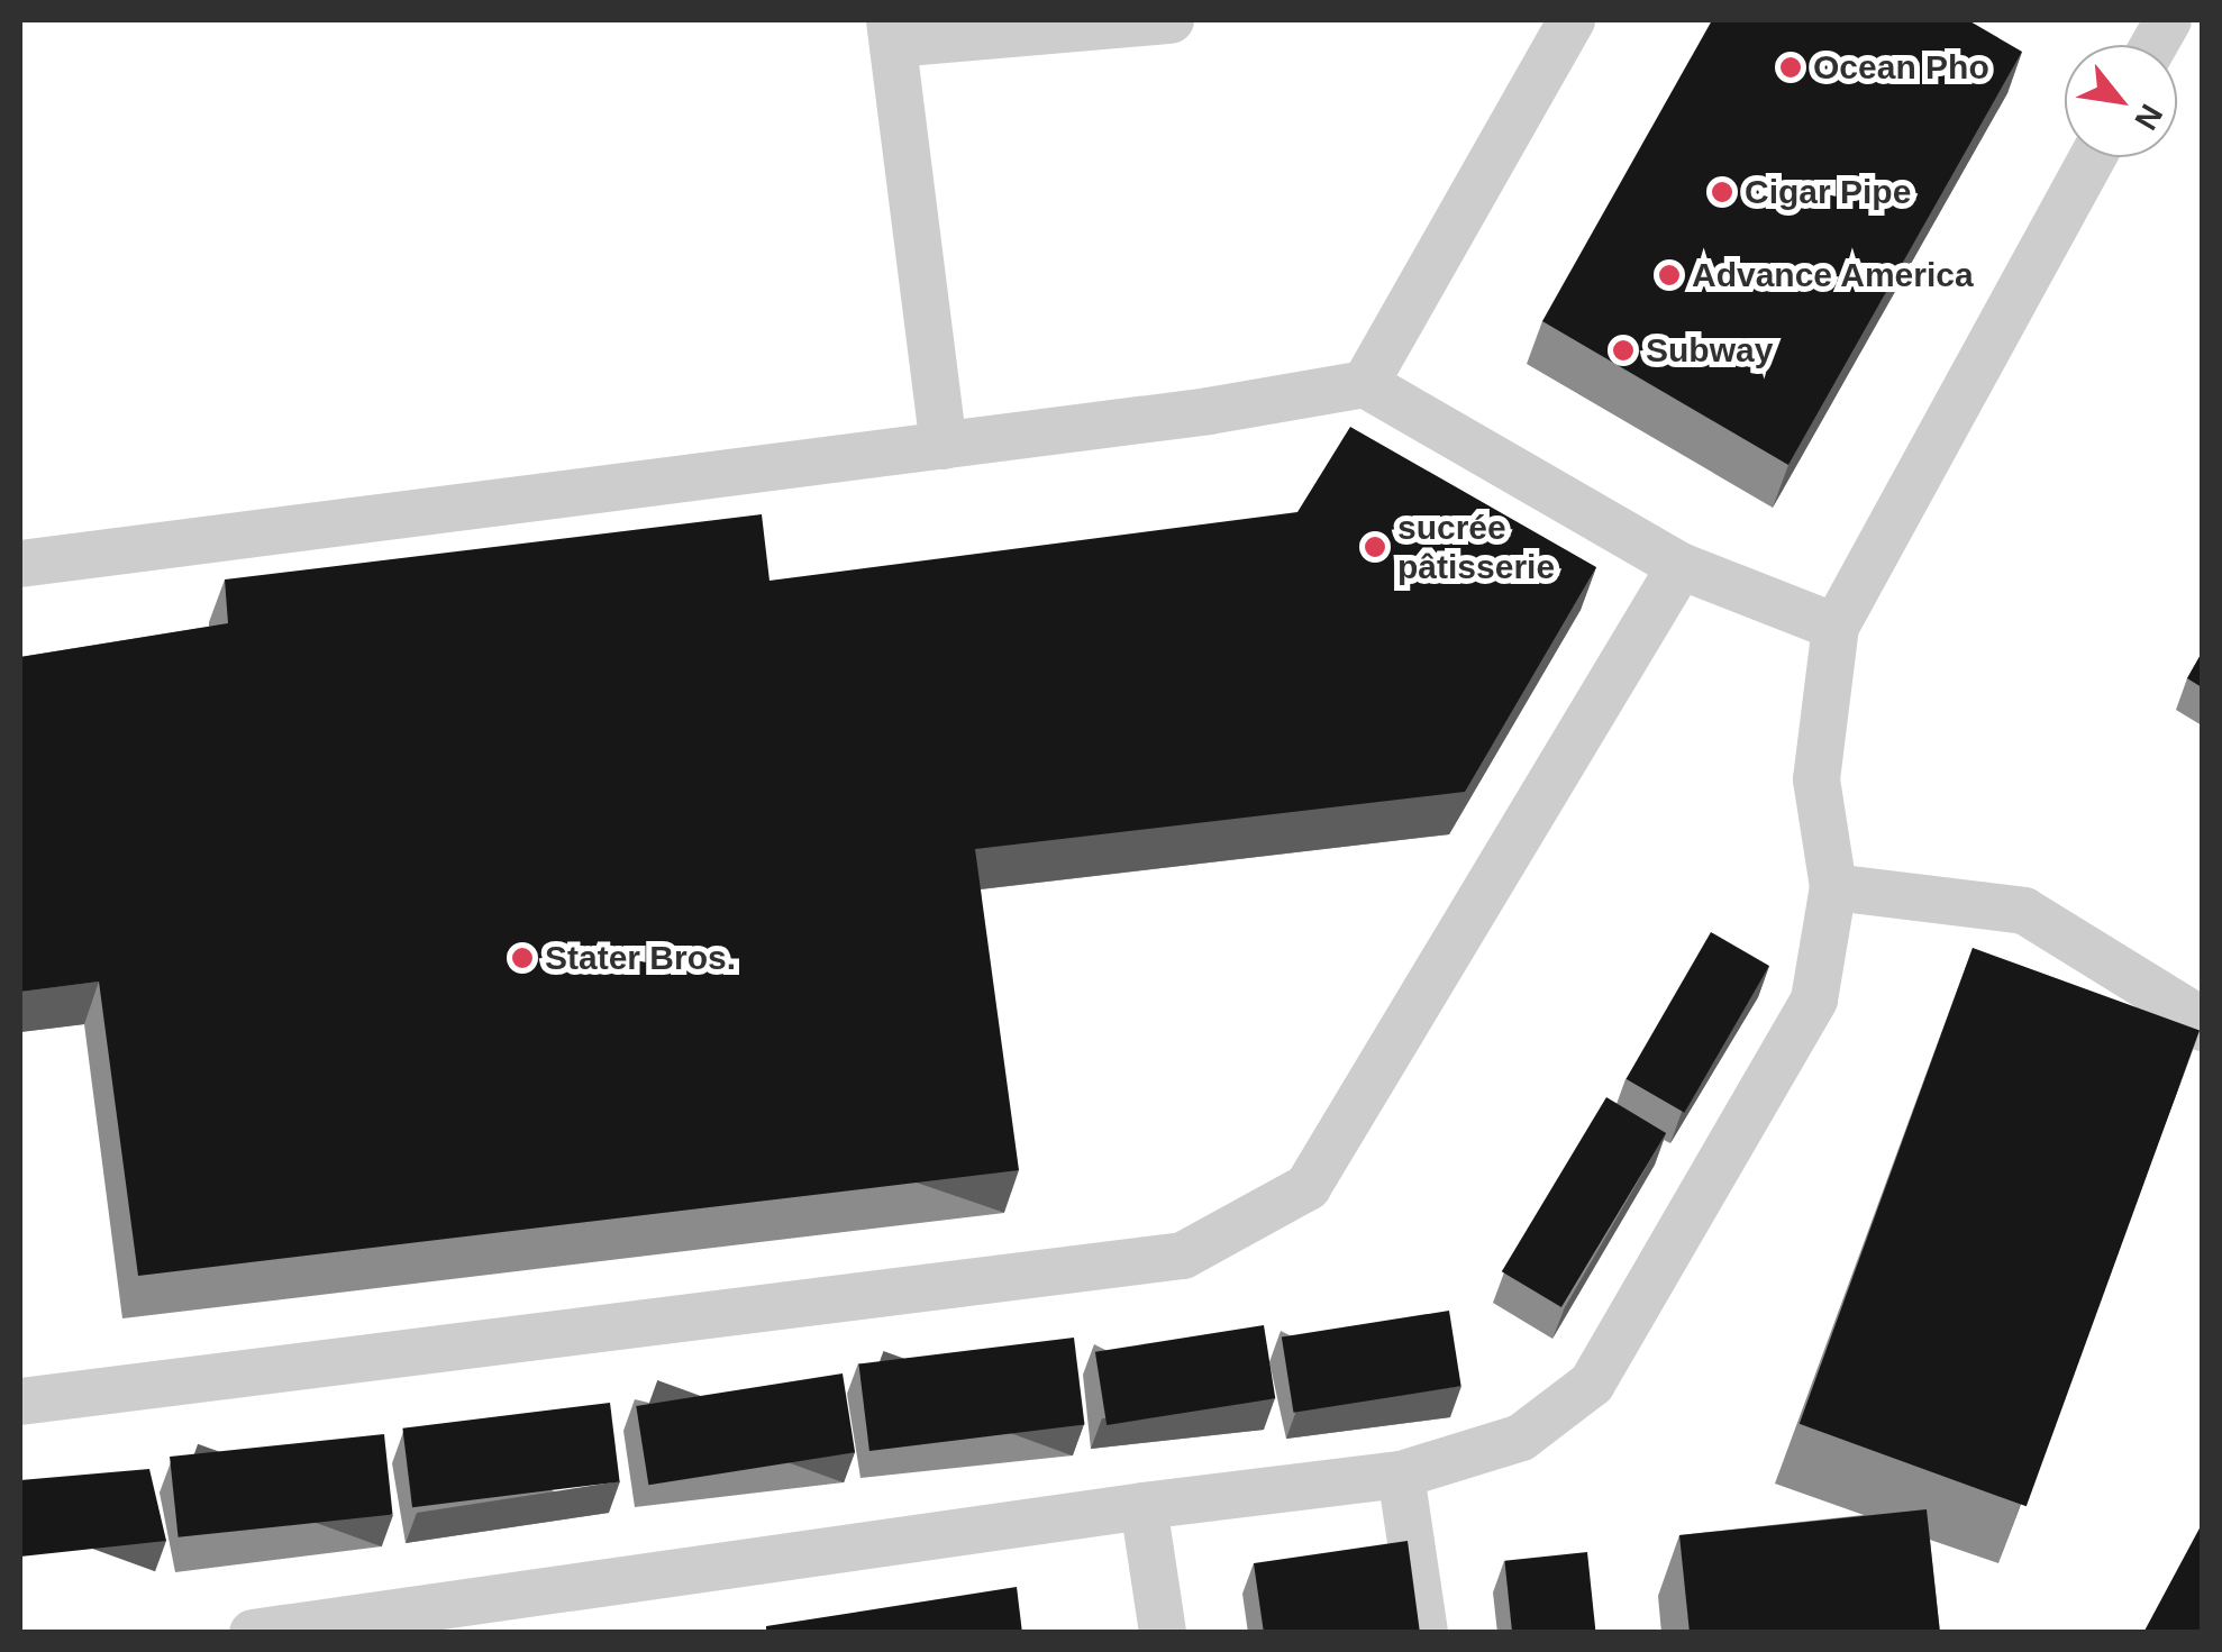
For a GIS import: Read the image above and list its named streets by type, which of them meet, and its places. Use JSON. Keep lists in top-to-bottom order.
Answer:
{
  "places": [
    "Ocean Pho",
    "Cigar Pipe",
    "Advance America",
    "Subway",
    "sucrée pâtisserie",
    "Stater Bros."
  ],
  "north": "bottom right"
}
